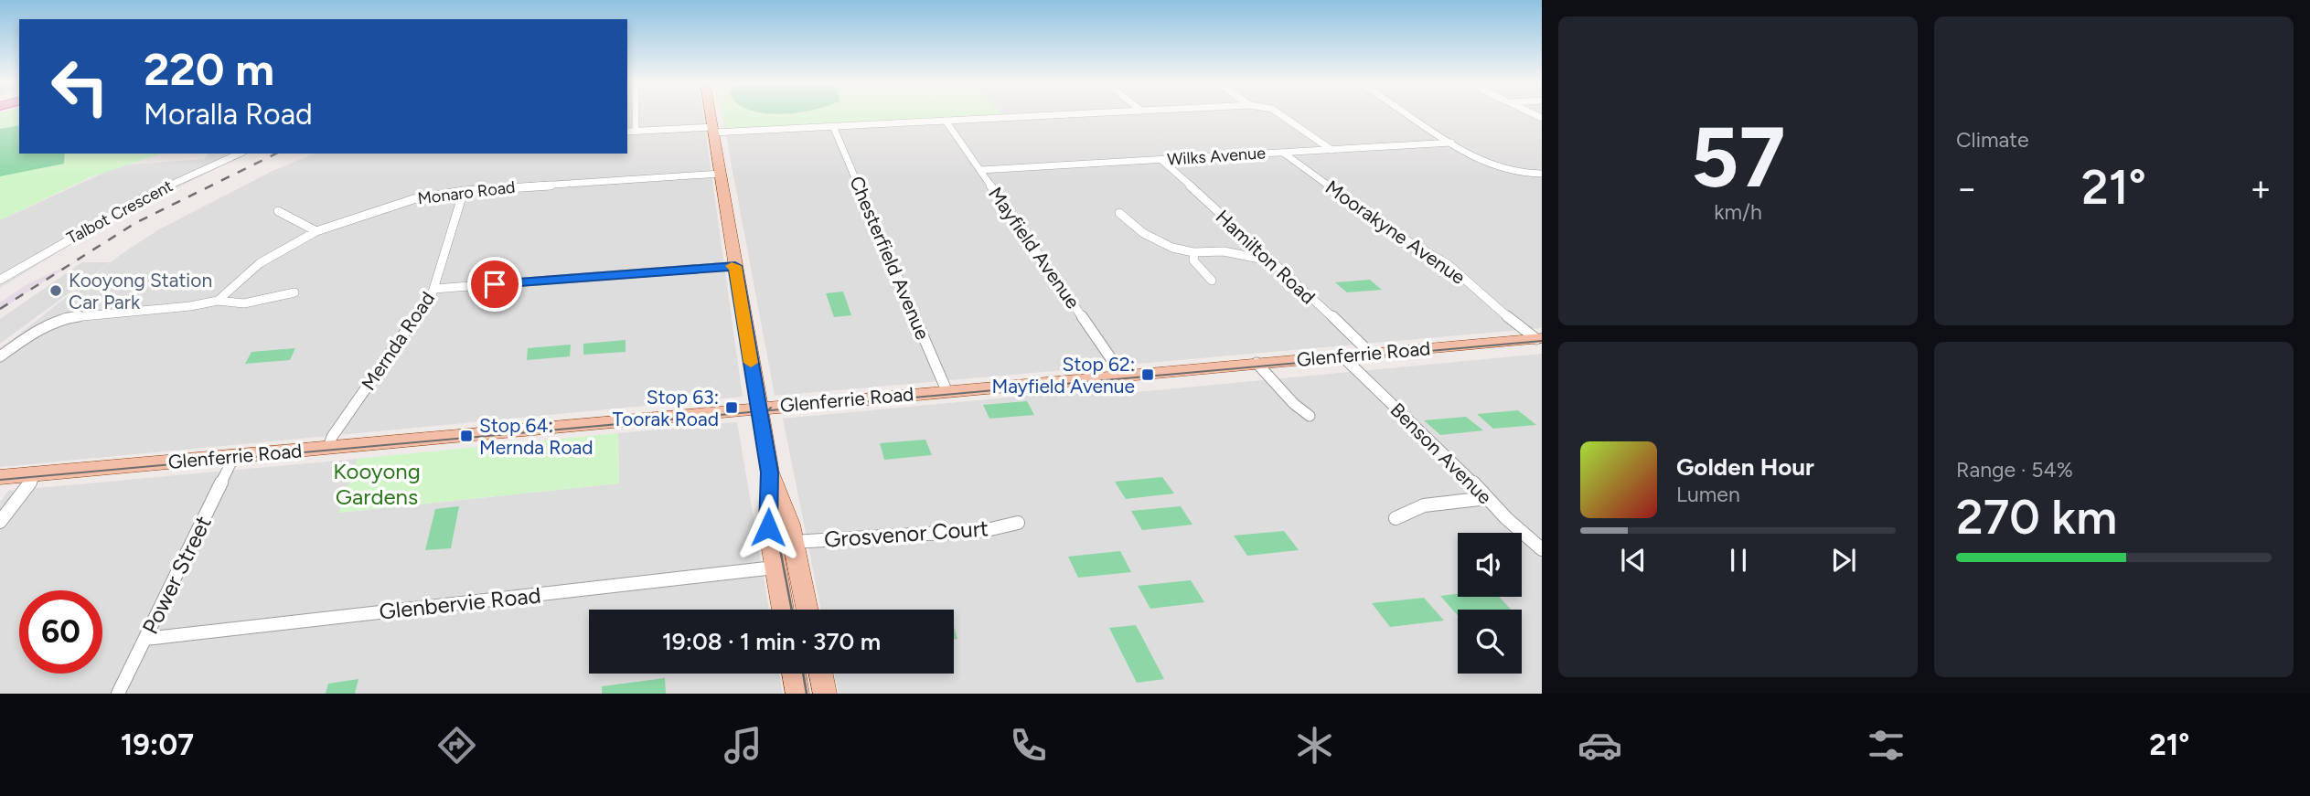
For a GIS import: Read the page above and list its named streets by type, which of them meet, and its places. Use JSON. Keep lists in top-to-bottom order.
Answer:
{
  "streets": {
    "main road": ["Glenferrie Road"],
    "street": [
      "Wilks Avenue",
      "Monaro Road",
      "Talbot Crescent",
      "Moorakyne Avenue",
      "Mayfield Avenue",
      "Hamilton Road",
      "Chesterfield Avenue",
      "Mernda Road",
      "Benson Avenue",
      "Grosvenor Court",
      "Power Street",
      "Glenbervie Road"
    ]
  },
  "crossings": [
    ["Wilks Avenue", "Moorakyne Avenue"],
    ["Wilks Avenue", "Mayfield Avenue"],
    ["Wilks Avenue", "Hamilton Road"],
    ["Monaro Road", "Mernda Road"],
    ["Moorakyne Avenue", "Glenferrie Road"],
    ["Mayfield Avenue", "Glenferrie Road"],
    ["Hamilton Road", "Glenferrie Road"],
    ["Chesterfield Avenue", "Glenferrie Road"],
    ["Mernda Road", "Glenferrie Road"],
    ["Glenferrie Road", "Benson Avenue"],
    ["Glenferrie Road", "Power Street"],
    ["Power Street", "Glenbervie Road"]
  ],
  "parks": ["Kooyong Gardens"],
  "places": {
    "other": ["Kooyong Station Car Park"],
    "transit": ["Stop 62: Mayfield Avenue", "Stop 63: Toorak Road", "Stop 64: Mernda Road"]
  },
  "page": {
    "tile": [
      ["57", "km/h"],
      "Climate",
      ["Range · 54%", "270 km"]
    ],
    "turn": ["220 m", "Moralla Road"],
    "heat": ["−", "21°", "+"],
    "song": ["Golden Hour", "Lumen"],
    "limit": "60",
    "trip": "19:08 · 1 min · 370 m",
    "tabs": ["19:07", "21°"]
  }
}
